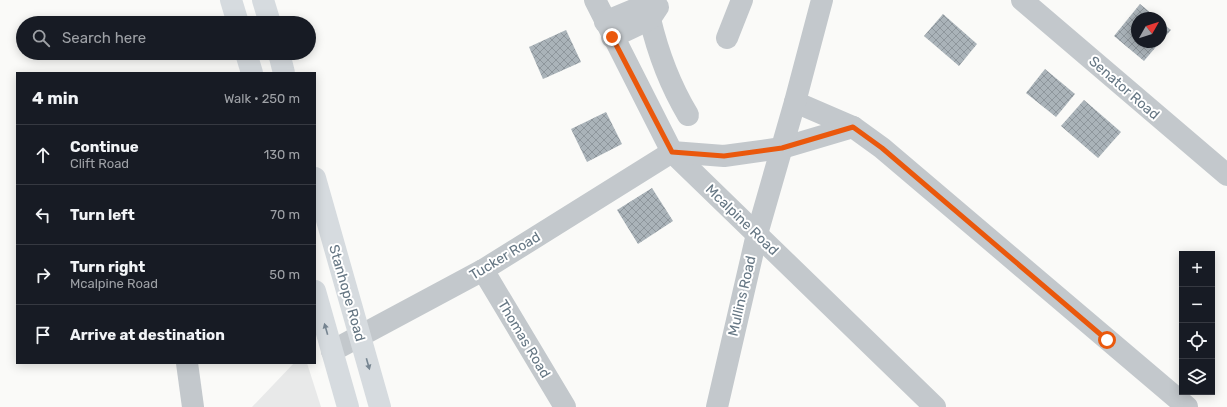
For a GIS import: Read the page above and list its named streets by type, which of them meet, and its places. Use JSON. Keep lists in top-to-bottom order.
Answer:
{
  "streets": {
    "main road": ["Stanhope Road"],
    "street": [
      "Senator Road",
      "Mcalpine Road",
      "Tucker Road",
      "Mullins Road",
      "Thomas Road"
    ]
  },
  "crossings": [
    ["Mcalpine Road", "Tucker Road"],
    ["Mcalpine Road", "Mullins Road"],
    ["Tucker Road", "Stanhope Road"],
    ["Tucker Road", "Thomas Road"]
  ],
  "north": "top right",
  "page": {
    "search": "Search here",
    "heading": ["4 min", "Walk · 250 m"],
    "list": [
      ["Continue", "Clift Road", "130 m"],
      ["Turn left", "70 m"],
      ["Turn right", "Mcalpine Road", "50 m"],
      "Arrive at destination"
    ],
    "map_buttons": ["+", "−"]
  }
}
